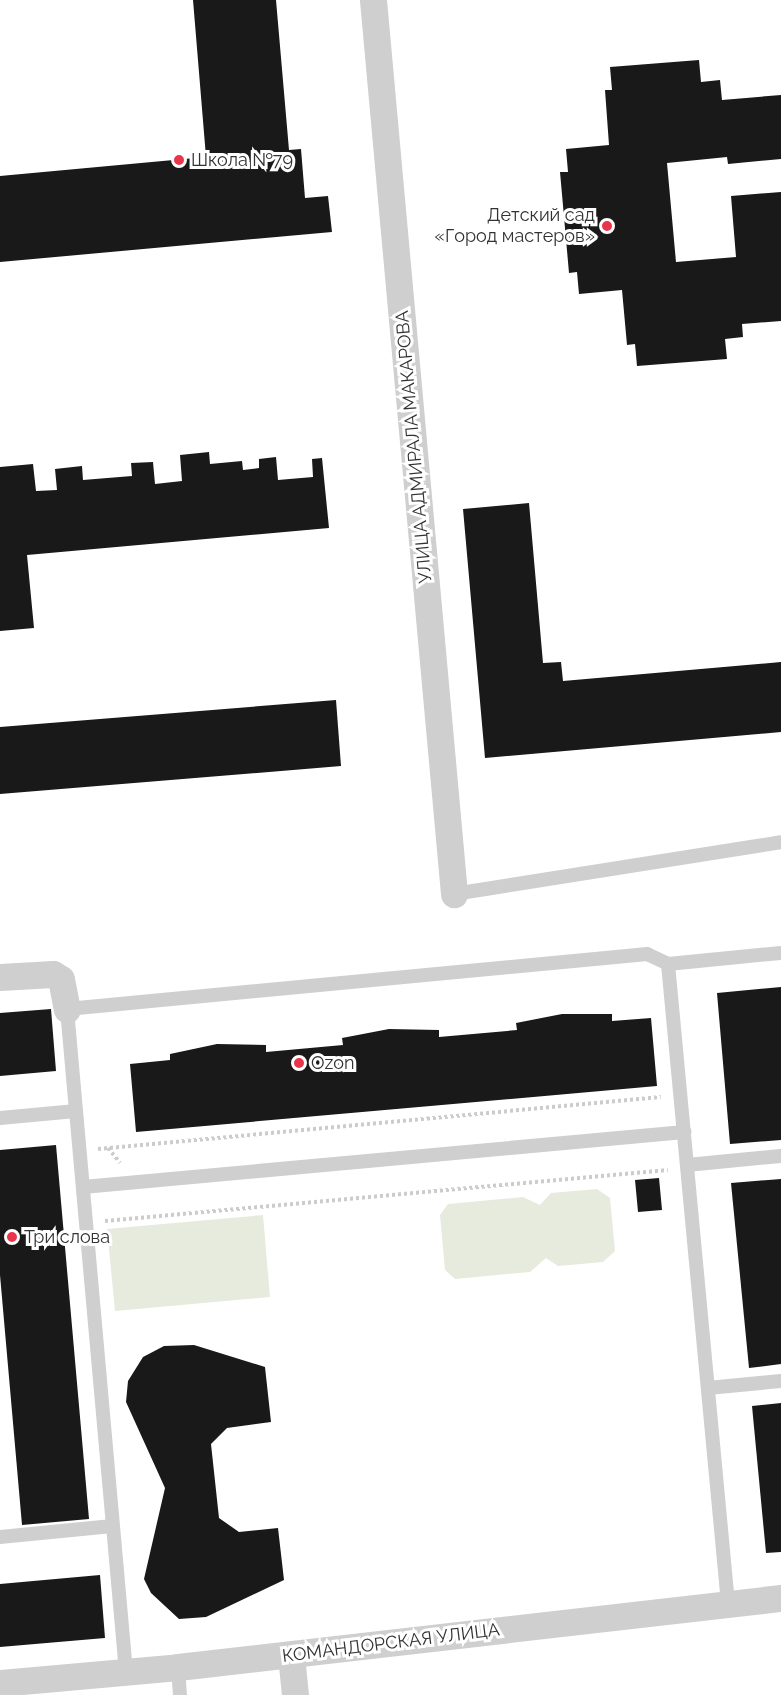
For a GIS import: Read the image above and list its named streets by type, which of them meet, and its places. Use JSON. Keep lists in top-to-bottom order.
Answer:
{
  "streets": {
    "street": ["УЛИЦА АДМИРАЛА МАКАРОВА", "КОМАНДОРСКАЯ УЛИЦА"]
  },
  "places": [
    "Школа №79",
    "Детский сад «Город мастеров»",
    "Ozon",
    "Три слова"
  ]
}
